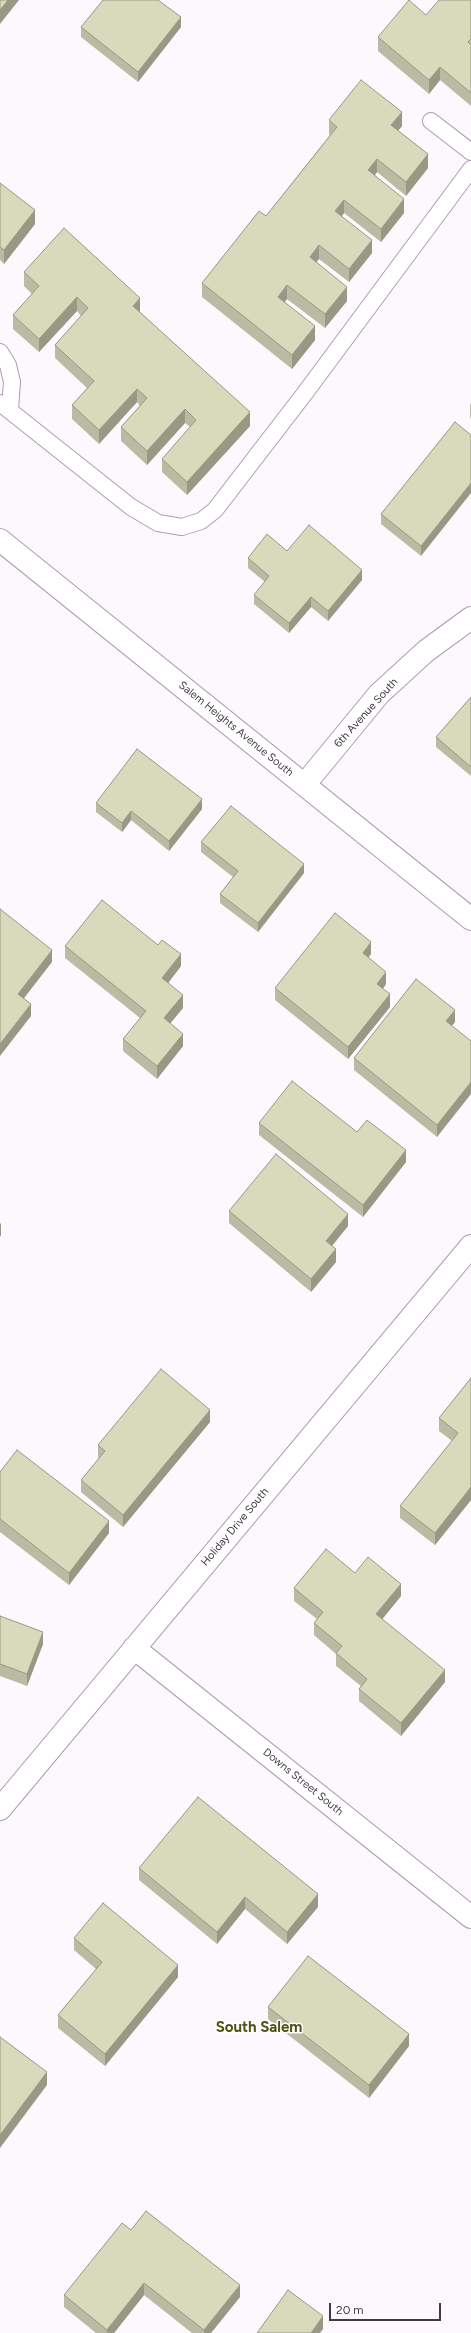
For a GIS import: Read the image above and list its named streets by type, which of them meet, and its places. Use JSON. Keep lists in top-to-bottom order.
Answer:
{
  "streets": {
    "street": [
      "6th Avenue South",
      "Salem Heights Avenue South",
      "Holiday Drive South",
      "Downs Street South"
    ]
  },
  "crossings": [
    ["6th Avenue South", "Salem Heights Avenue South"],
    ["Holiday Drive South", "Downs Street South"]
  ],
  "districts": ["South Salem"],
  "scale_bar": "20 m"
}
